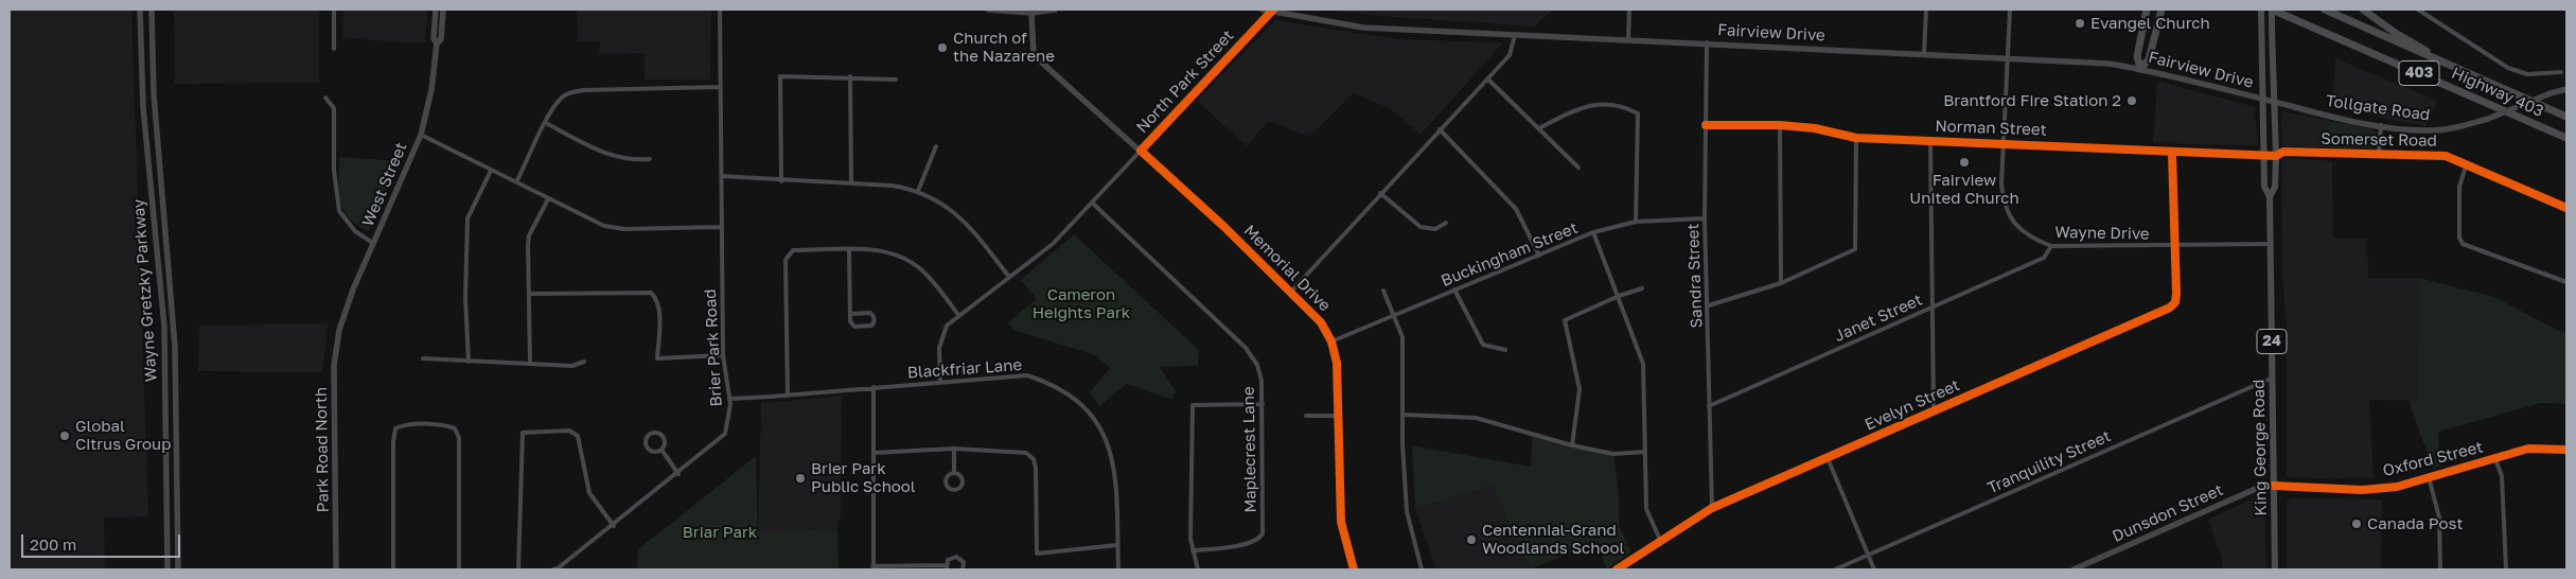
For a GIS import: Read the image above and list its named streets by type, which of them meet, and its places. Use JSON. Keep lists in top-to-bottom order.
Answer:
{
  "streets": {
    "highway": ["403", "Highway 403"],
    "main road": [
      "Fairview Drive",
      "North Park Street",
      "Tollgate Road",
      "West Street",
      "Memorial Drive",
      "Wayne Gretzky Parkway",
      "24",
      "King George Road",
      "Park Road North",
      "Oxford Street",
      "Dunsdon Street"
    ],
    "street": [
      "Norman Street",
      "Somerset Road",
      "Wayne Drive",
      "Buckingham Street",
      "Sandra Street",
      "Janet Street",
      "Brier Park Road",
      "Blackfriar Lane",
      "Evelyn Street",
      "Maplecrest Lane",
      "Tranquility Street"
    ]
  },
  "crossings": [
    ["Fairview Drive", "North Park Street"],
    ["Fairview Drive", "Tollgate Road"],
    ["Fairview Drive", "Wayne Drive"],
    ["Fairview Drive", "Sandra Street"],
    ["Fairview Drive", "King George Road"],
    ["North Park Street", "Memorial Drive"],
    ["North Park Street", "Blackfriar Lane"],
    ["North Park Street", "Maplecrest Lane"],
    ["Highway 403", "King George Road"],
    ["Tollgate Road", "Somerset Road"],
    ["Tollgate Road", "King George Road"],
    ["Norman Street", "Somerset Road"],
    ["Norman Street", "Wayne Drive"],
    ["Norman Street", "Sandra Street"],
    ["Norman Street", "Evelyn Street"],
    ["Norman Street", "King George Road"],
    ["Somerset Road", "King George Road"],
    ["West Street", "Park Road North"],
    ["Wayne Drive", "Janet Street"],
    ["Wayne Drive", "Evelyn Street"],
    ["Wayne Drive", "King George Road"],
    ["Buckingham Street", "Memorial Drive"],
    ["Buckingham Street", "Sandra Street"],
    ["Sandra Street", "Janet Street"],
    ["Sandra Street", "Evelyn Street"],
    ["Brier Park Road", "Blackfriar Lane"],
    ["King George Road", "Oxford Street"],
    ["King George Road", "Tranquility Street"],
    ["King George Road", "Dunsdon Street"],
    ["Oxford Street", "Dunsdon Street"]
  ],
  "parks": ["Cameron Heights Park", "Briar Park"],
  "places": [
    "Evangel Church",
    "Church of the Nazarene",
    "Brantford Fire Station 2",
    "Fairview United Church",
    "Global Citrus Group",
    "Brier Park Public School",
    "Canada Post",
    "Centennial-Grand Woodlands School"
  ],
  "scale_bar": "200 m"
}
